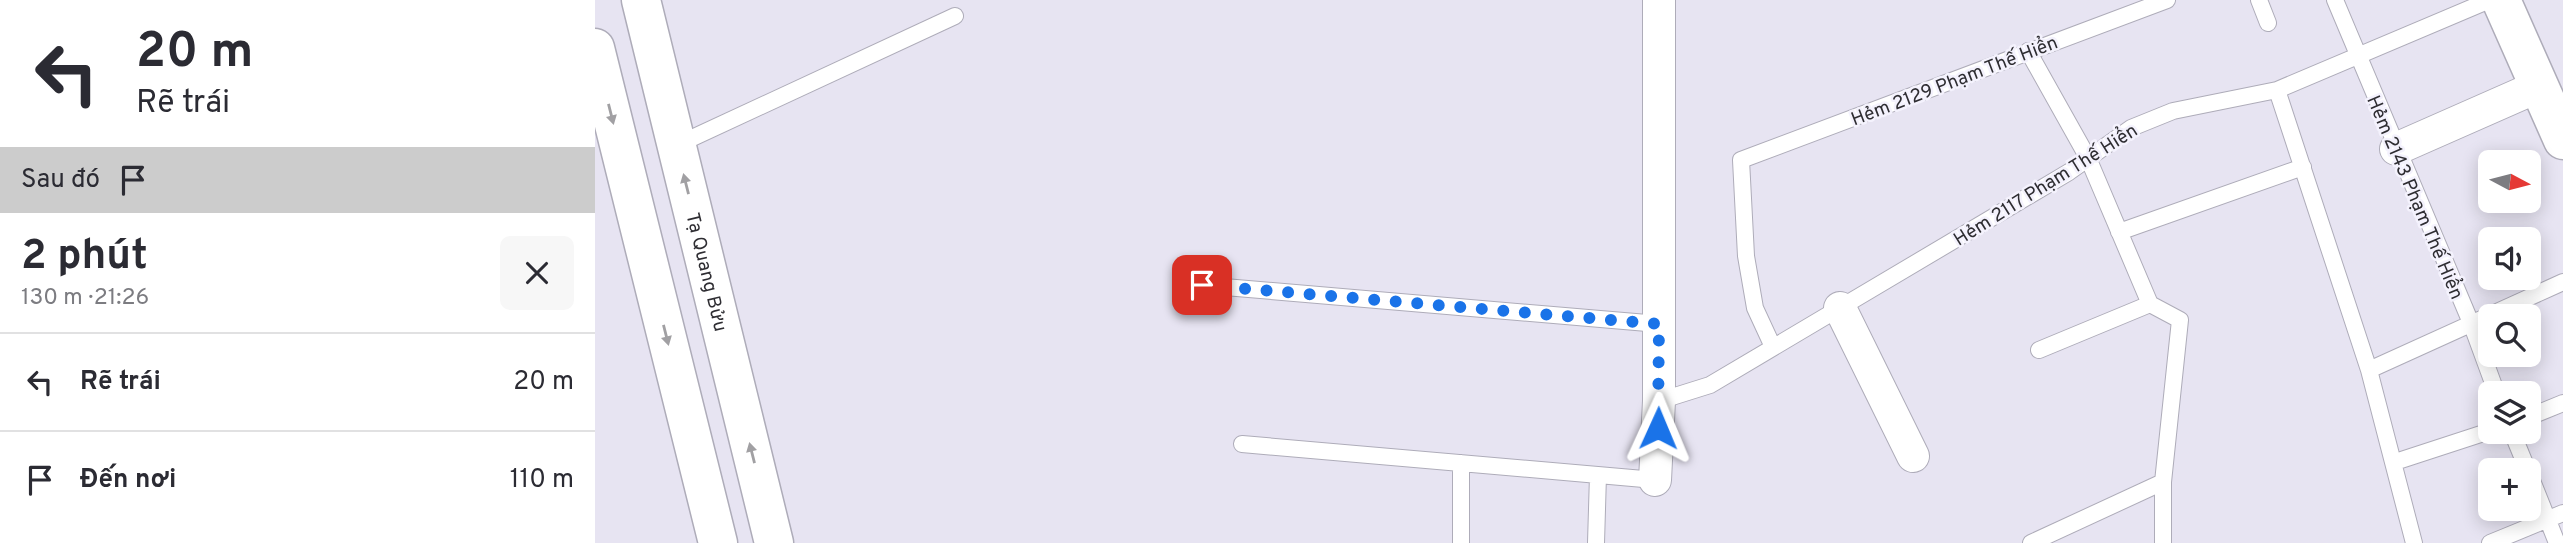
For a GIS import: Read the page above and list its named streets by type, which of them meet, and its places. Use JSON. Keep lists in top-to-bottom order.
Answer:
{
  "streets": {
    "street": ["Tạ Quang Bửu"],
    "lane": ["Hẻm 2129 Phạm Thế Hiển", "Hẻm 2117 Phạm Thế Hiển", "Hẻm 2143 Phạm Thế Hiển"]
  },
  "crossings": [
    ["Hẻm 2129 Phạm Thế Hiển", "Hẻm 2117 Phạm Thế Hiển"],
    ["Hẻm 2117 Phạm Thế Hiển", "Hẻm 2143 Phạm Thế Hiển"]
  ],
  "north": "right",
  "page": {
    "turn": ["20 m", "Rẽ trái"],
    "then": "Sau đó",
    "map_buttons": "+",
    "heading": ["2 phút", "130 m · 21:26"],
    "list": [
      {
        "name": "Rẽ trái",
        "value": "20 m"
      },
      {
        "name": "Đến nơi",
        "value": "110 m"
      }
    ]
  }
}
